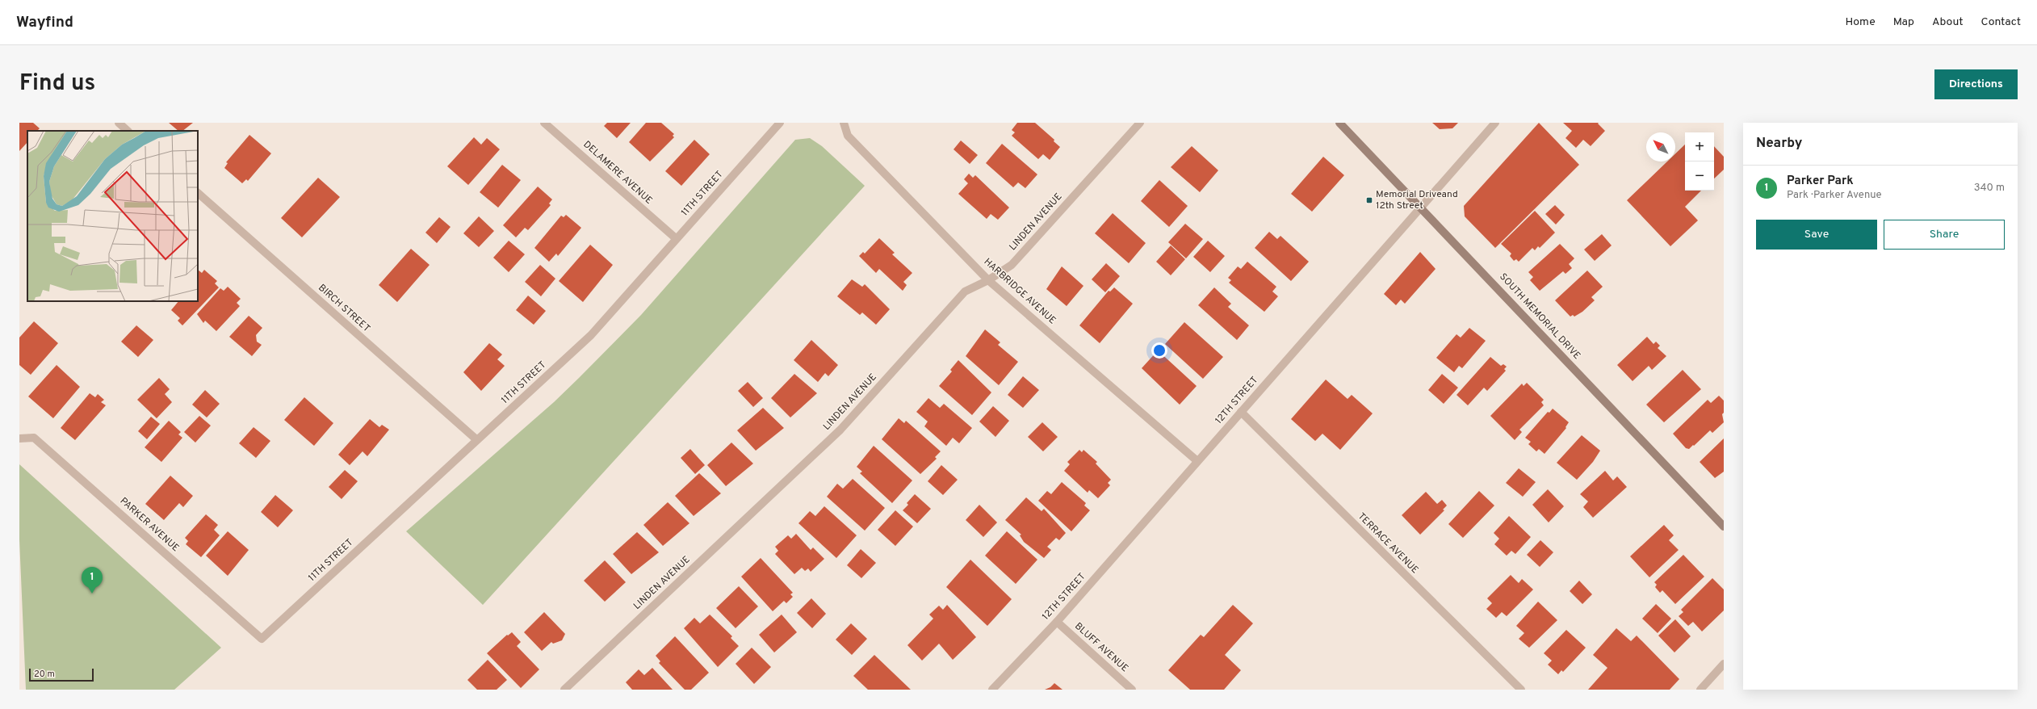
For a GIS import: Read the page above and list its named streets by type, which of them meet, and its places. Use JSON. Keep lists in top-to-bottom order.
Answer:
{
  "streets": {
    "main road": ["SOUTH MEMORIAL DRIVE"],
    "street": [
      "DELAMERE AVENUE",
      "11TH STREET",
      "LINDEN AVENUE",
      "HARBRIDGE AVENUE",
      "BIRCH STREET",
      "12TH STREET",
      "PARKER AVENUE",
      "TERRACE AVENUE",
      "BLUFF AVENUE"
    ]
  },
  "crossings": [
    ["DELAMERE AVENUE", "11TH STREET"],
    ["11TH STREET", "BIRCH STREET"],
    ["11TH STREET", "PARKER AVENUE"],
    ["LINDEN AVENUE", "HARBRIDGE AVENUE"],
    ["HARBRIDGE AVENUE", "12TH STREET"],
    ["SOUTH MEMORIAL DRIVE", "12TH STREET"],
    ["12TH STREET", "TERRACE AVENUE"],
    ["12TH STREET", "BLUFF AVENUE"]
  ],
  "places": {
    "transit": ["Memorial Driveand 12th Street"]
  },
  "scale_bar": "20 m",
  "north": "top left",
  "page": {
    "header": "Wayfind",
    "nav": [
      "Home",
      "Map",
      "About",
      "Contact"
    ],
    "title": "Find us",
    "buttons": [
      "Directions",
      ["Save", "Share"]
    ],
    "heading": "Nearby",
    "map_buttons": ["+", "−"],
    "list": [
      {
        "mark": "1",
        "name": "Parker Park",
        "note": "Park · Parker Avenue",
        "value": "340 m"
      }
    ],
    "pins": "1",
    "scale": "20 m"
  }
}
